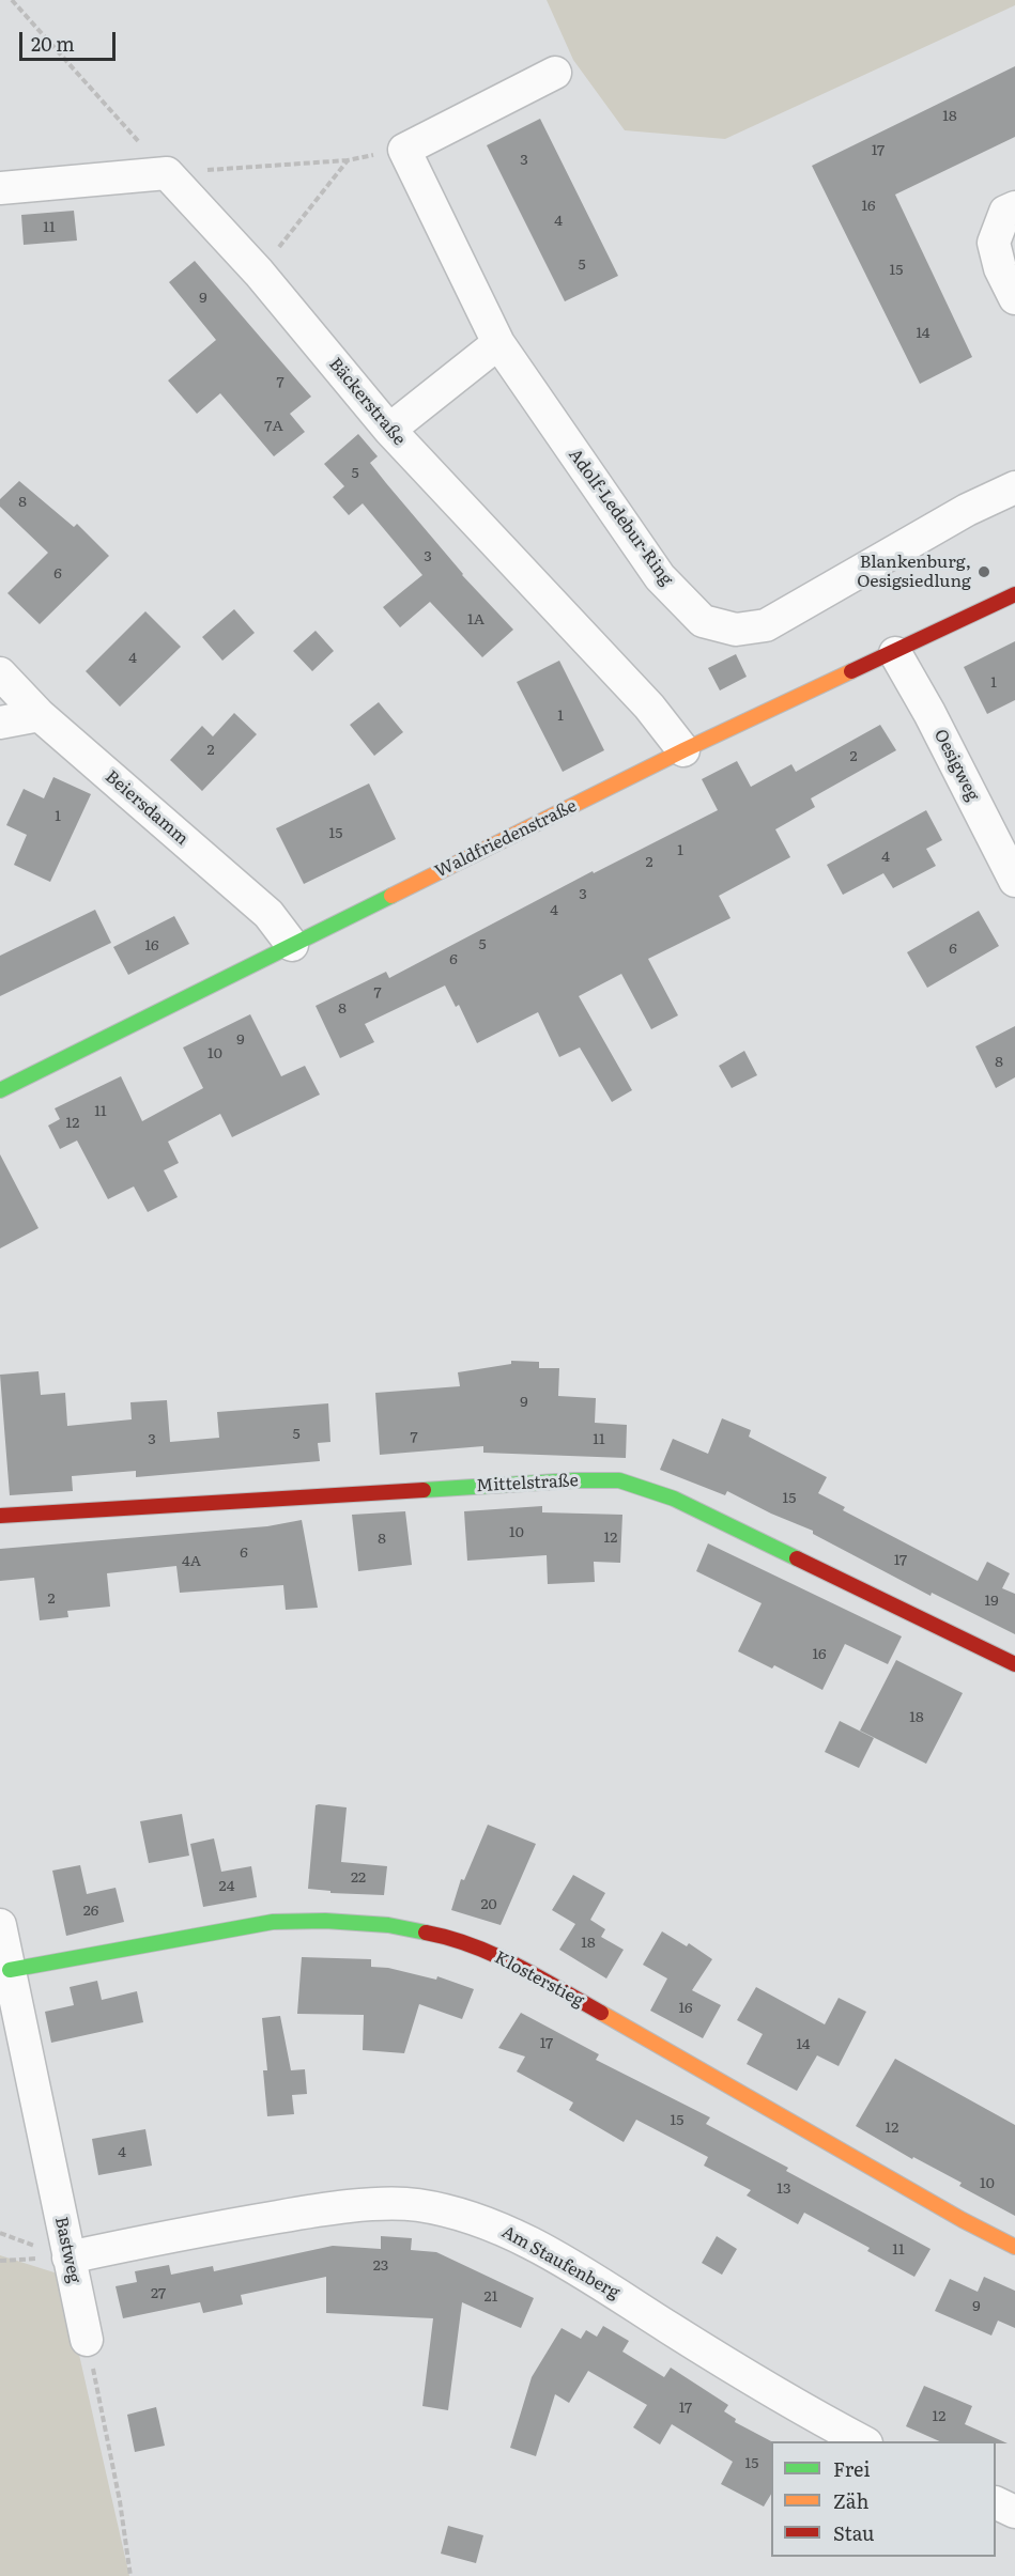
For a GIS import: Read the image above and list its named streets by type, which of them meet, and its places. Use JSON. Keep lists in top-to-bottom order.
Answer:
{
  "streets": {
    "street": [
      "Bäckerstraße",
      "Adolf-Ledebur-Ring",
      "Oesigweg",
      "Beiersdamm",
      "Waldfriedenstraße",
      "Mittelstraße",
      "Klosterstieg",
      "Bastweg",
      "Am Staufenberg"
    ]
  },
  "crossings": [
    ["Bäckerstraße", "Waldfriedenstraße"],
    ["Oesigweg", "Waldfriedenstraße"],
    ["Beiersdamm", "Waldfriedenstraße"],
    ["Klosterstieg", "Bastweg"],
    ["Bastweg", "Am Staufenberg"]
  ],
  "places": ["Blankenburg, Oesigsiedlung"],
  "house_numbers": [
    "18",
    "17",
    "3",
    "16",
    "4",
    "11",
    "5",
    "15",
    "9",
    "14",
    "7",
    "7A",
    "5",
    "8",
    "3",
    "6",
    "1A",
    "4",
    "1",
    "1",
    "2",
    "2",
    "1",
    "15",
    "1",
    "4",
    "2",
    "3",
    "4",
    "5",
    "16",
    "6",
    "6",
    "7",
    "8",
    "9",
    "10",
    "8",
    "11",
    "12",
    "9",
    "5",
    "7",
    "3",
    "11",
    "15",
    "10",
    "12",
    "8",
    "6",
    "17",
    "4A",
    "2",
    "19",
    "16",
    "18",
    "22",
    "24",
    "20",
    "26",
    "18",
    "16",
    "17",
    "14",
    "15",
    "12",
    "4",
    "10",
    "13",
    "11",
    "23",
    "27",
    "21",
    "9",
    "17",
    "12",
    "15"
  ],
  "legend": ["Frei", "Zäh", "Stau"],
  "scale_bar": "20 m"
}
